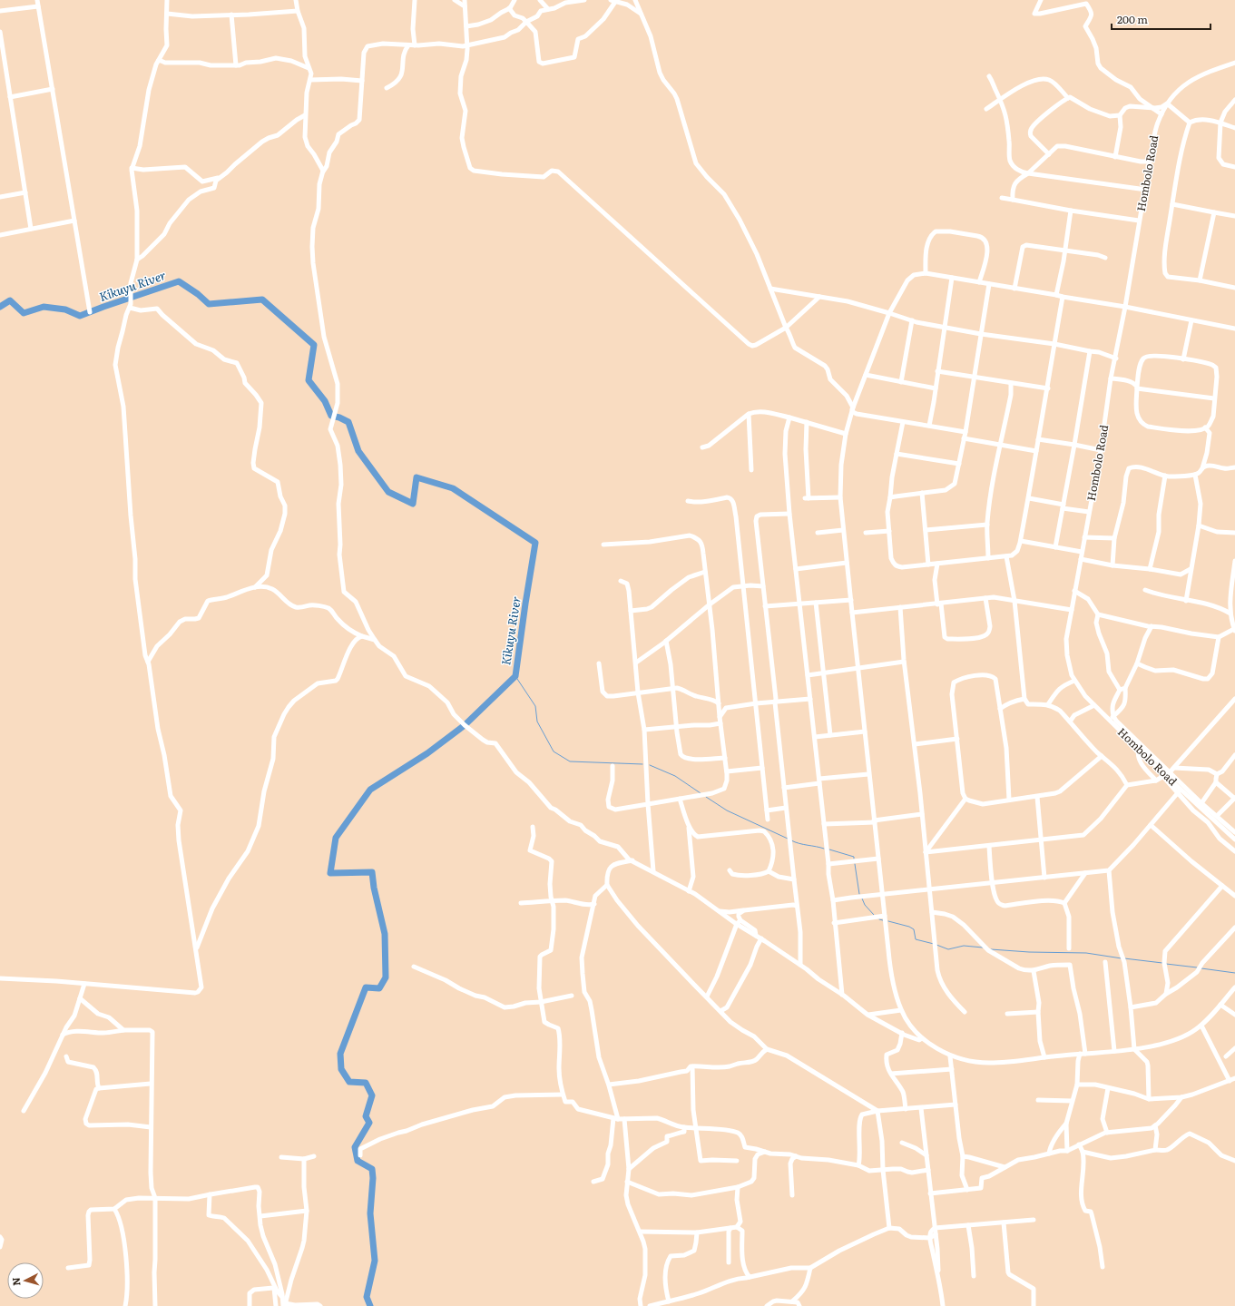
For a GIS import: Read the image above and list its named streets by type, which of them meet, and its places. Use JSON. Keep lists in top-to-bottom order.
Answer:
{
  "streets": {
    "street": ["Hombolo Road"]
  },
  "water": ["Kikuyu River"],
  "scale_bar": "200 m",
  "north": "left"
}
